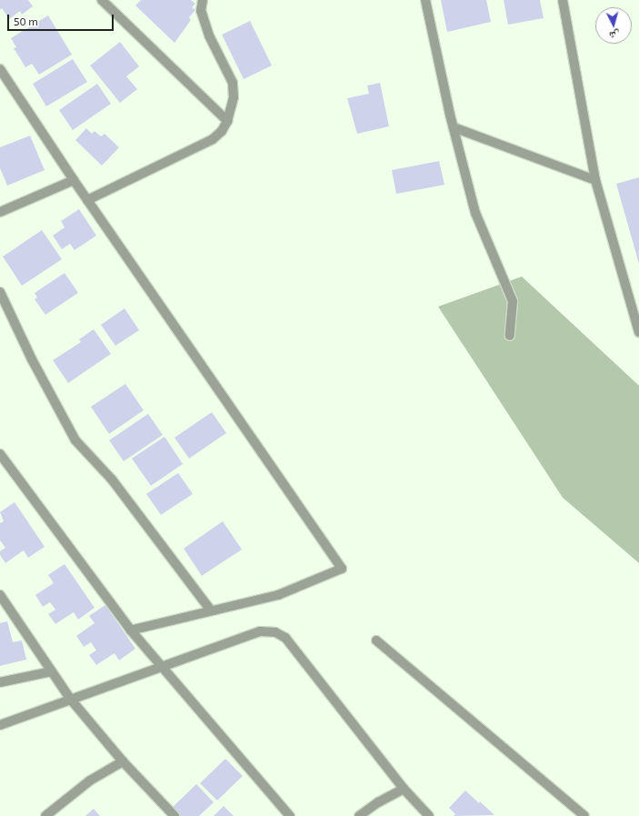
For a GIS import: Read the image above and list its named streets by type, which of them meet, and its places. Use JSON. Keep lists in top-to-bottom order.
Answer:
{
  "scale_bar": "50 m",
  "north": "bottom"
}
